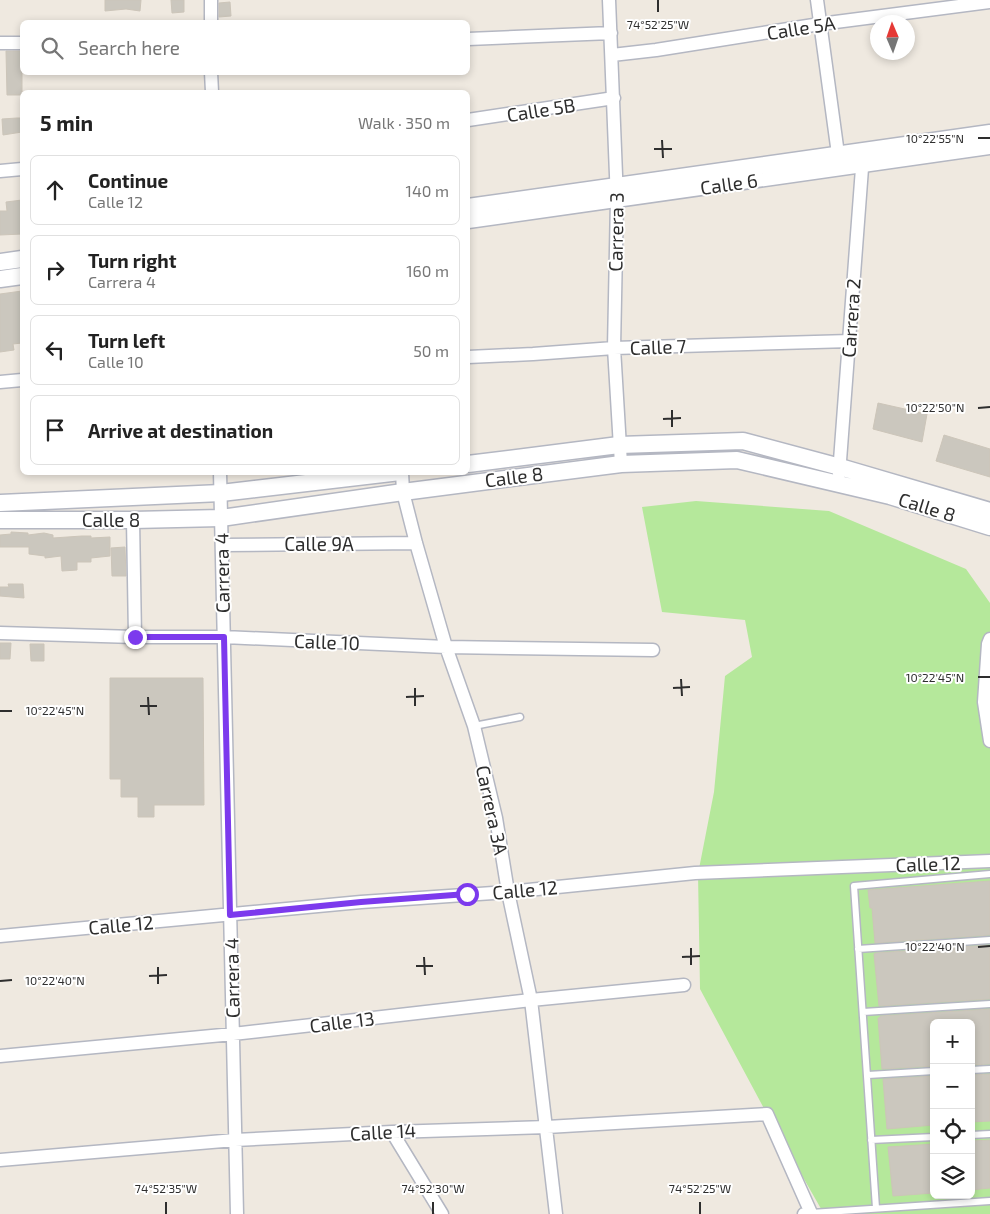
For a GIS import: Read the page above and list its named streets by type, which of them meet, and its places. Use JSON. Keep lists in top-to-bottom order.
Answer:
{
  "streets": {
    "street": [
      "Calle 5A",
      "Calle 5B",
      "Calle 6",
      "Carrera 3",
      "Carrera 2",
      "Calle 7",
      "Calle 8",
      "Calle 9A",
      "Carrera 4",
      "Calle 10",
      "Carrera 3A",
      "Calle 12",
      "Calle 13",
      "Calle 14"
    ]
  },
  "crossings": [
    ["Calle 5A", "Carrera 3"],
    ["Calle 5B", "Carrera 3"],
    ["Calle 6", "Carrera 3"],
    ["Calle 6", "Carrera 2"],
    ["Carrera 3", "Calle 7"],
    ["Carrera 3", "Calle 8"],
    ["Carrera 2", "Calle 7"],
    ["Carrera 2", "Calle 8"],
    ["Calle 8", "Carrera 4"],
    ["Calle 8", "Carrera 3A"],
    ["Calle 9A", "Carrera 4"],
    ["Calle 9A", "Carrera 3A"],
    ["Carrera 4", "Calle 10"],
    ["Carrera 4", "Calle 12"],
    ["Carrera 4", "Calle 13"],
    ["Carrera 4", "Calle 14"],
    ["Calle 10", "Carrera 3A"],
    ["Carrera 3A", "Calle 12"],
    ["Carrera 3A", "Calle 13"],
    ["Carrera 3A", "Calle 14"]
  ],
  "north": "top",
  "page": {
    "search": "Search here",
    "heading": ["5 min", "Walk · 350 m"],
    "list": [
      ["Continue", "Calle 12", "140 m"],
      ["Turn right", "Carrera 4", "160 m"],
      ["Turn left", "Calle 10", "50 m"],
      "Arrive at destination"
    ],
    "map_buttons": ["+", "−"]
  },
  "coordinates": [
    "74°52'25\"W",
    "10°22'55\"N",
    "10°22'50\"N",
    "10°22'45\"N",
    "10°22'40\"N",
    "74°52'35\"W",
    "74°52'30\"W"
  ]
}
